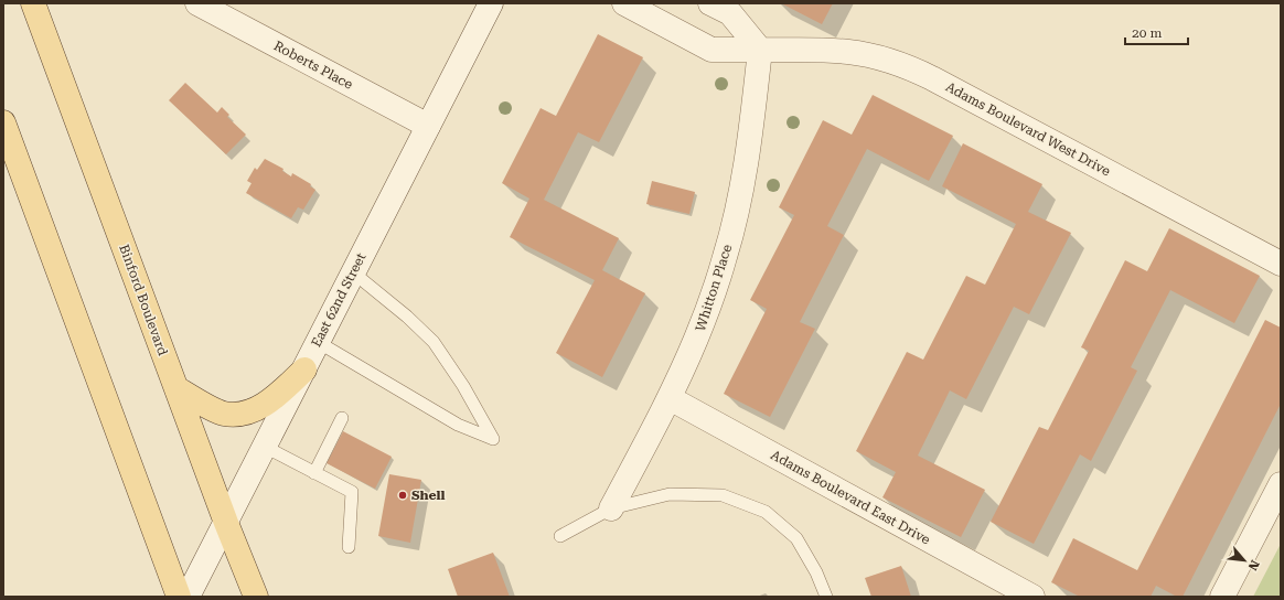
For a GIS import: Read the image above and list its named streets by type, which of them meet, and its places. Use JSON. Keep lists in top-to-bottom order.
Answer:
{
  "streets": {
    "main road": ["Binford Boulevard"],
    "street": [
      "Roberts Place",
      "Adams Boulevard West Drive",
      "Whitton Place",
      "East 62nd Street",
      "Adams Boulevard East Drive"
    ]
  },
  "crossings": [
    ["Roberts Place", "East 62nd Street"],
    ["Adams Boulevard West Drive", "Whitton Place"],
    ["Whitton Place", "Adams Boulevard East Drive"],
    ["Binford Boulevard", "East 62nd Street"]
  ],
  "places": ["Shell"],
  "scale_bar": "20 m",
  "north": "bottom right"
}
